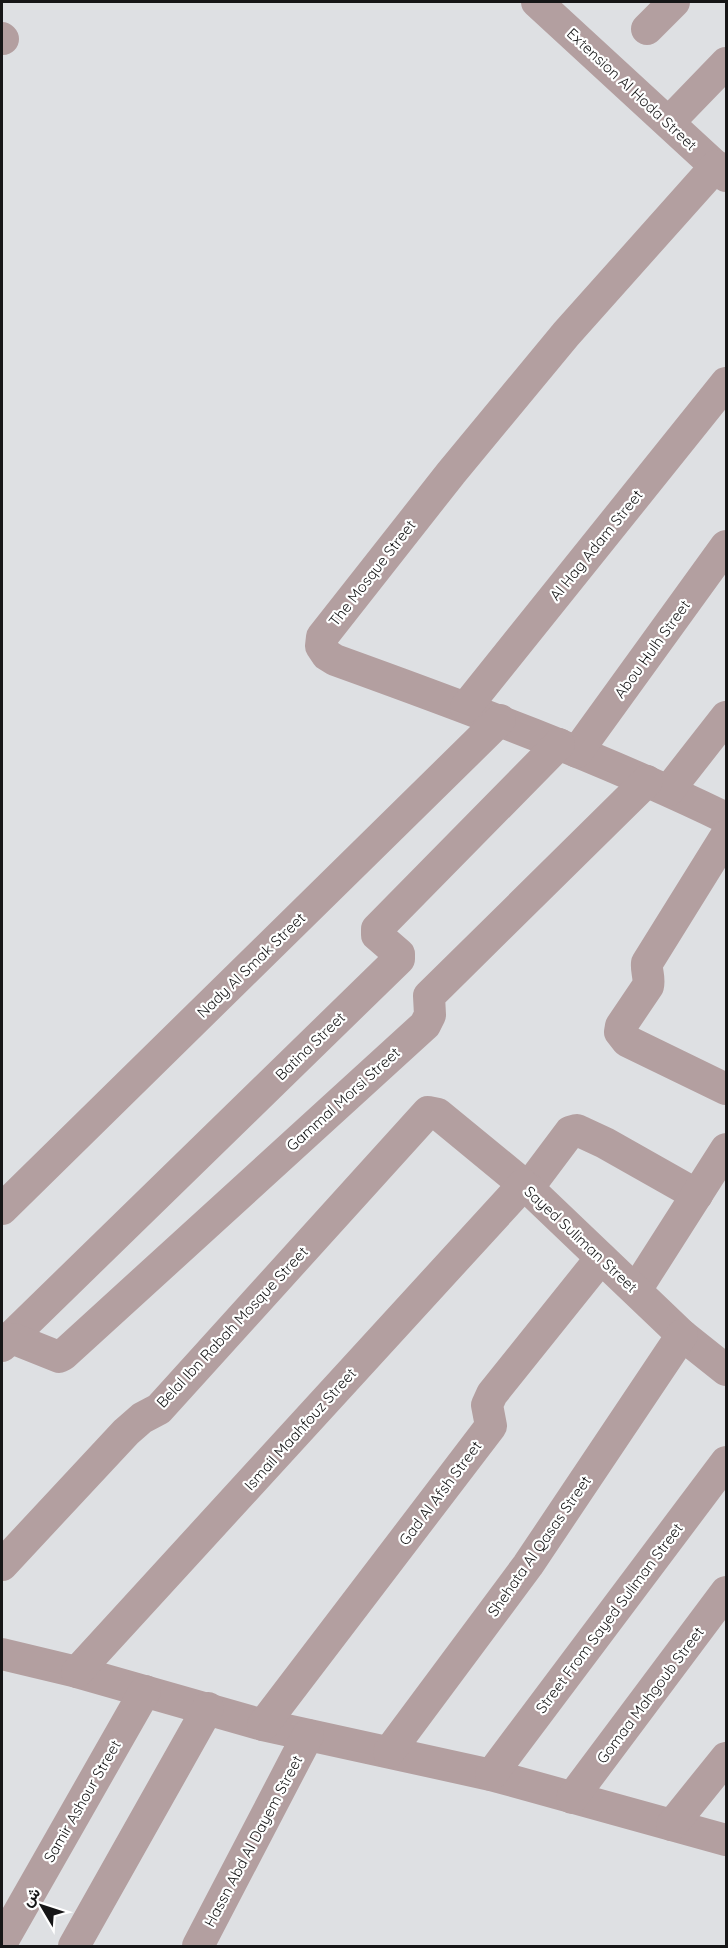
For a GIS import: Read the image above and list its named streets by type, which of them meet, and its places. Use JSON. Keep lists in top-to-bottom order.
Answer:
{
  "streets": {
    "street": [
      "Extension Al Hoda Street",
      "Al Hag Adam Street",
      "The Mosque Street",
      "Abou Hulh Street",
      "Nady Al Smak Street",
      "Batina Street",
      "Gammal Morsi Street",
      "Sayed Suliman Street",
      "Belal Ibn Rabah Mosque Street",
      "Ismail Maahfouz Street",
      "Gad Al Afsh Street",
      "Shehata Al Qasas Street",
      "Street From Sayed Suliman Street",
      "Gomaa Mahgoub Street",
      "Samir Ashour Street",
      "Hassn Abd Al Dayem Street"
    ]
  },
  "crossings": [
    ["Extension Al Hoda Street", "The Mosque Street"],
    ["Al Hag Adam Street", "The Mosque Street"],
    ["The Mosque Street", "Abou Hulh Street"],
    ["The Mosque Street", "Nady Al Smak Street"],
    ["The Mosque Street", "Batina Street"],
    ["The Mosque Street", "Gammal Morsi Street"],
    ["Abou Hulh Street", "Batina Street"],
    ["Batina Street", "Gammal Morsi Street"],
    ["Sayed Suliman Street", "Belal Ibn Rabah Mosque Street"],
    ["Sayed Suliman Street", "Ismail Maahfouz Street"],
    ["Sayed Suliman Street", "Gad Al Afsh Street"],
    ["Sayed Suliman Street", "Shehata Al Qasas Street"]
  ],
  "north": "top left"
}
